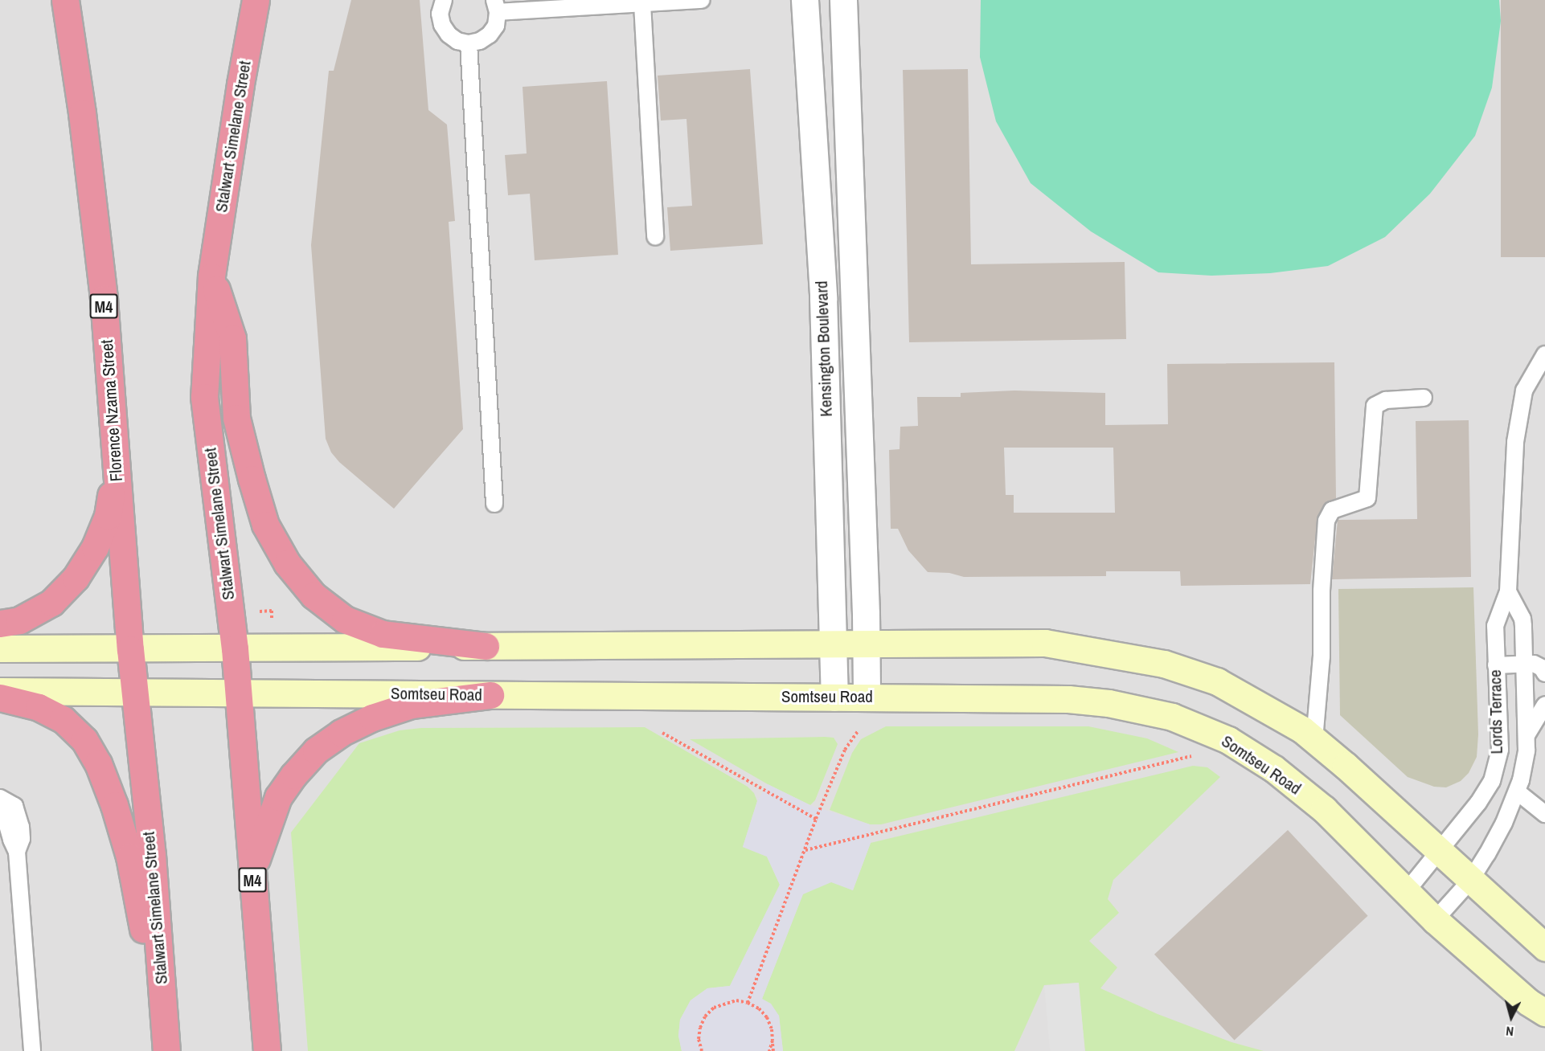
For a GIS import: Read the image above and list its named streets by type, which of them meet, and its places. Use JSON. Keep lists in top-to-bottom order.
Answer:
{
  "streets": {
    "highway": ["Stalwart Simelane Street", "M4", "Florence Nzama Street"],
    "main road": ["Somtseu Road"],
    "street": ["Kensington Boulevard"],
    "lane": ["Lords Terrace"]
  },
  "crossings": [
    ["Stalwart Simelane Street", "Florence Nzama Street"],
    ["Stalwart Simelane Street", "Somtseu Road"],
    ["Kensington Boulevard", "Somtseu Road"],
    ["Somtseu Road", "Lords Terrace"]
  ],
  "north": "bottom"
}
